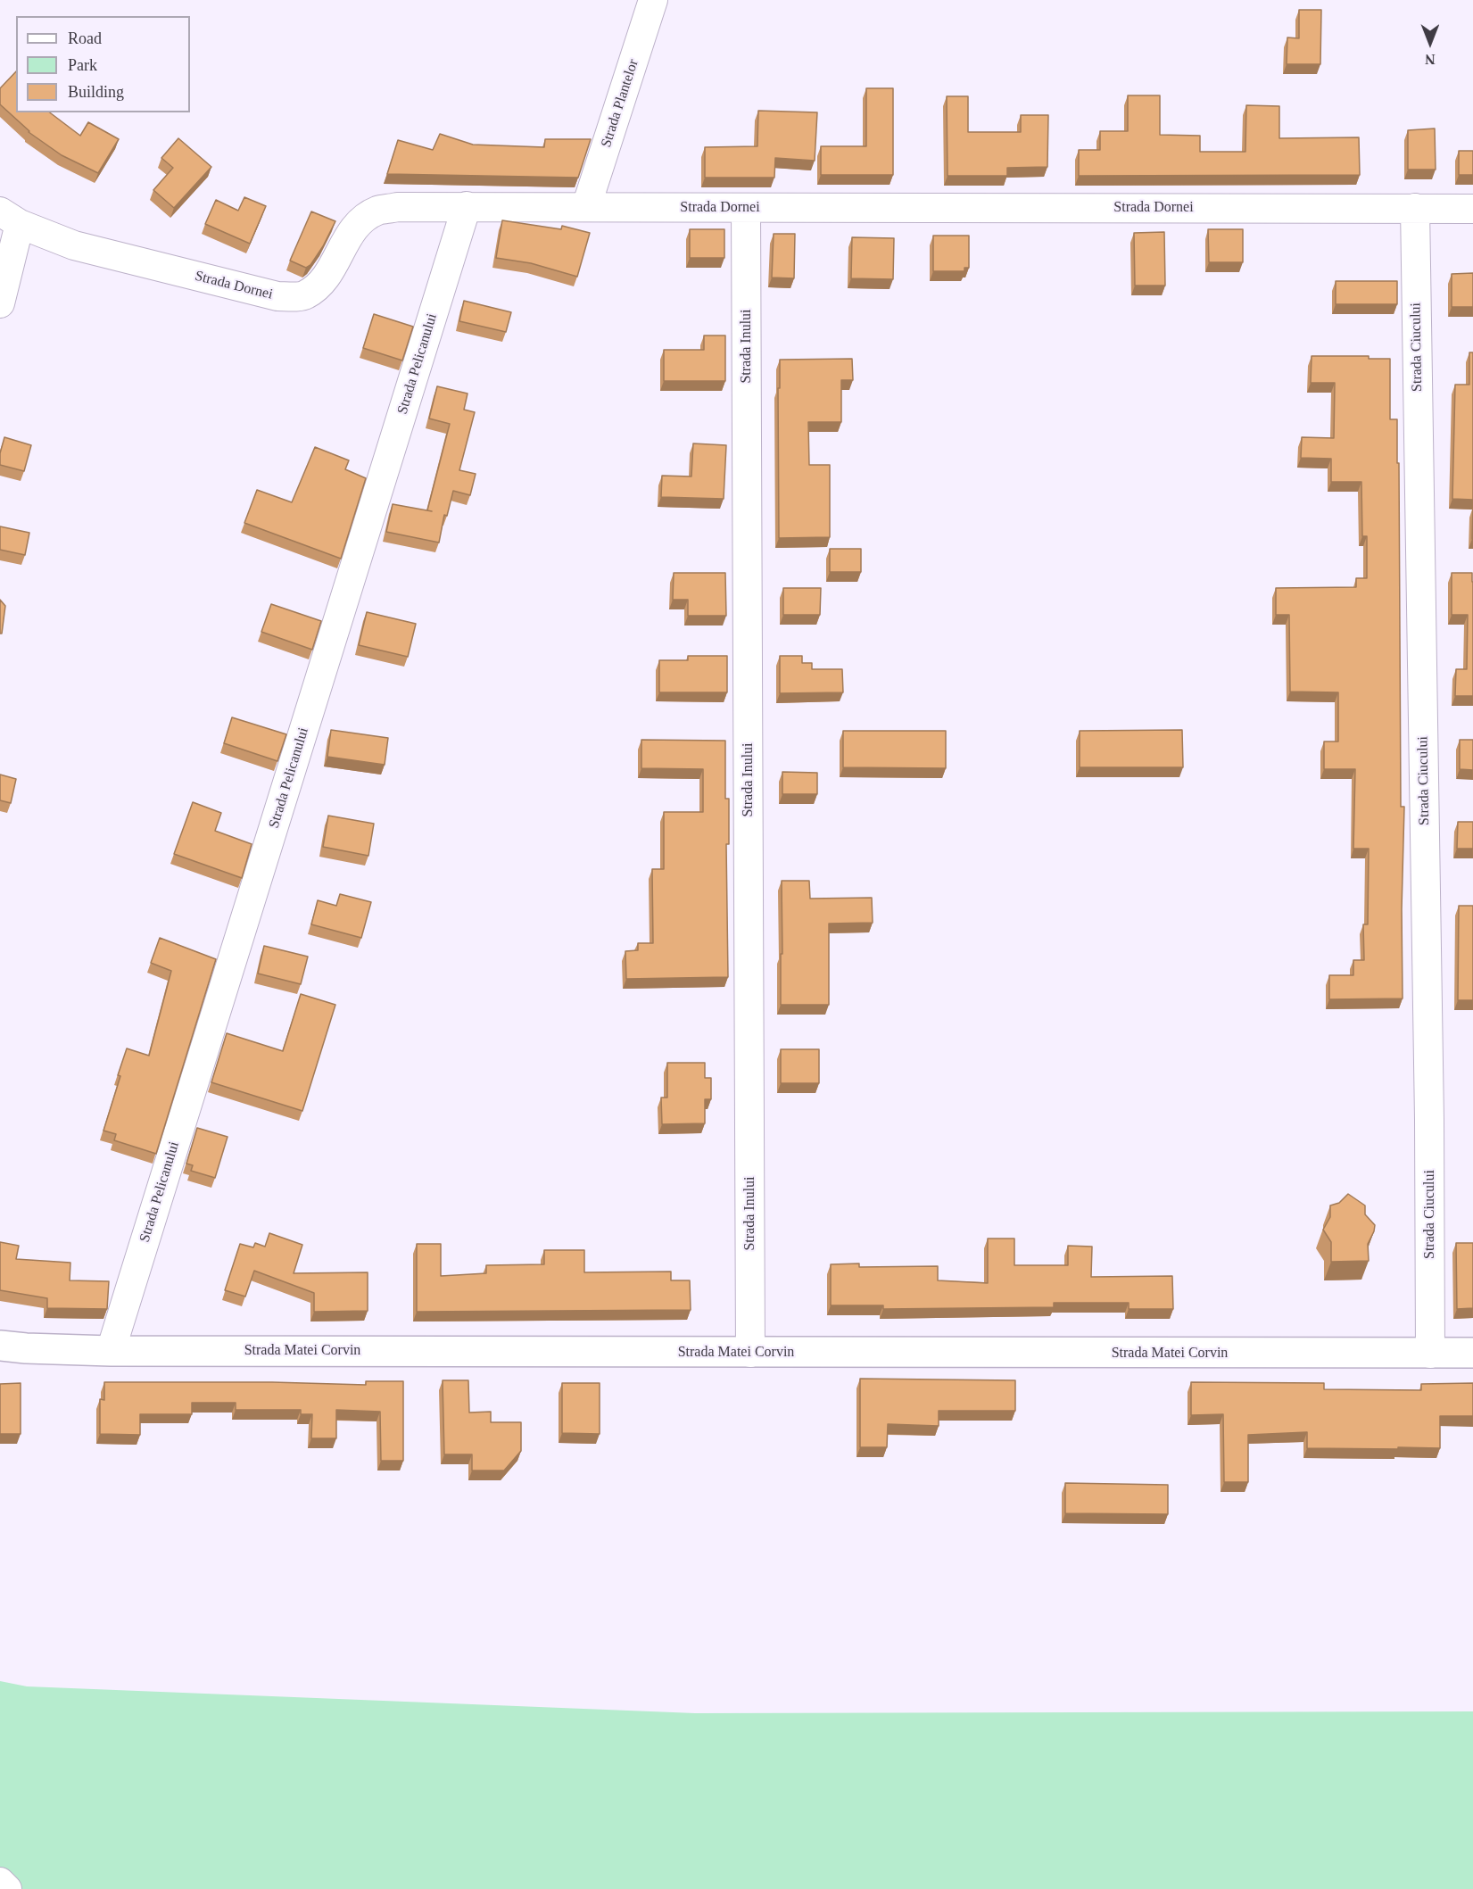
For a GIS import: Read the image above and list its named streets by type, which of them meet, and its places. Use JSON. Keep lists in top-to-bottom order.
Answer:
{
  "streets": {
    "main road": ["Strada Matei Corvin"],
    "street": [
      "Strada Plantelor",
      "Strada Dornei",
      "Strada Inului",
      "Strada Ciucului",
      "Strada Pelicanului"
    ]
  },
  "crossings": [
    ["Strada Plantelor", "Strada Dornei"],
    ["Strada Dornei", "Strada Inului"],
    ["Strada Dornei", "Strada Ciucului"],
    ["Strada Dornei", "Strada Pelicanului"],
    ["Strada Inului", "Strada Matei Corvin"],
    ["Strada Ciucului", "Strada Matei Corvin"],
    ["Strada Pelicanului", "Strada Matei Corvin"]
  ],
  "legend": ["Road", "Park", "Building"],
  "north": "bottom"
}
